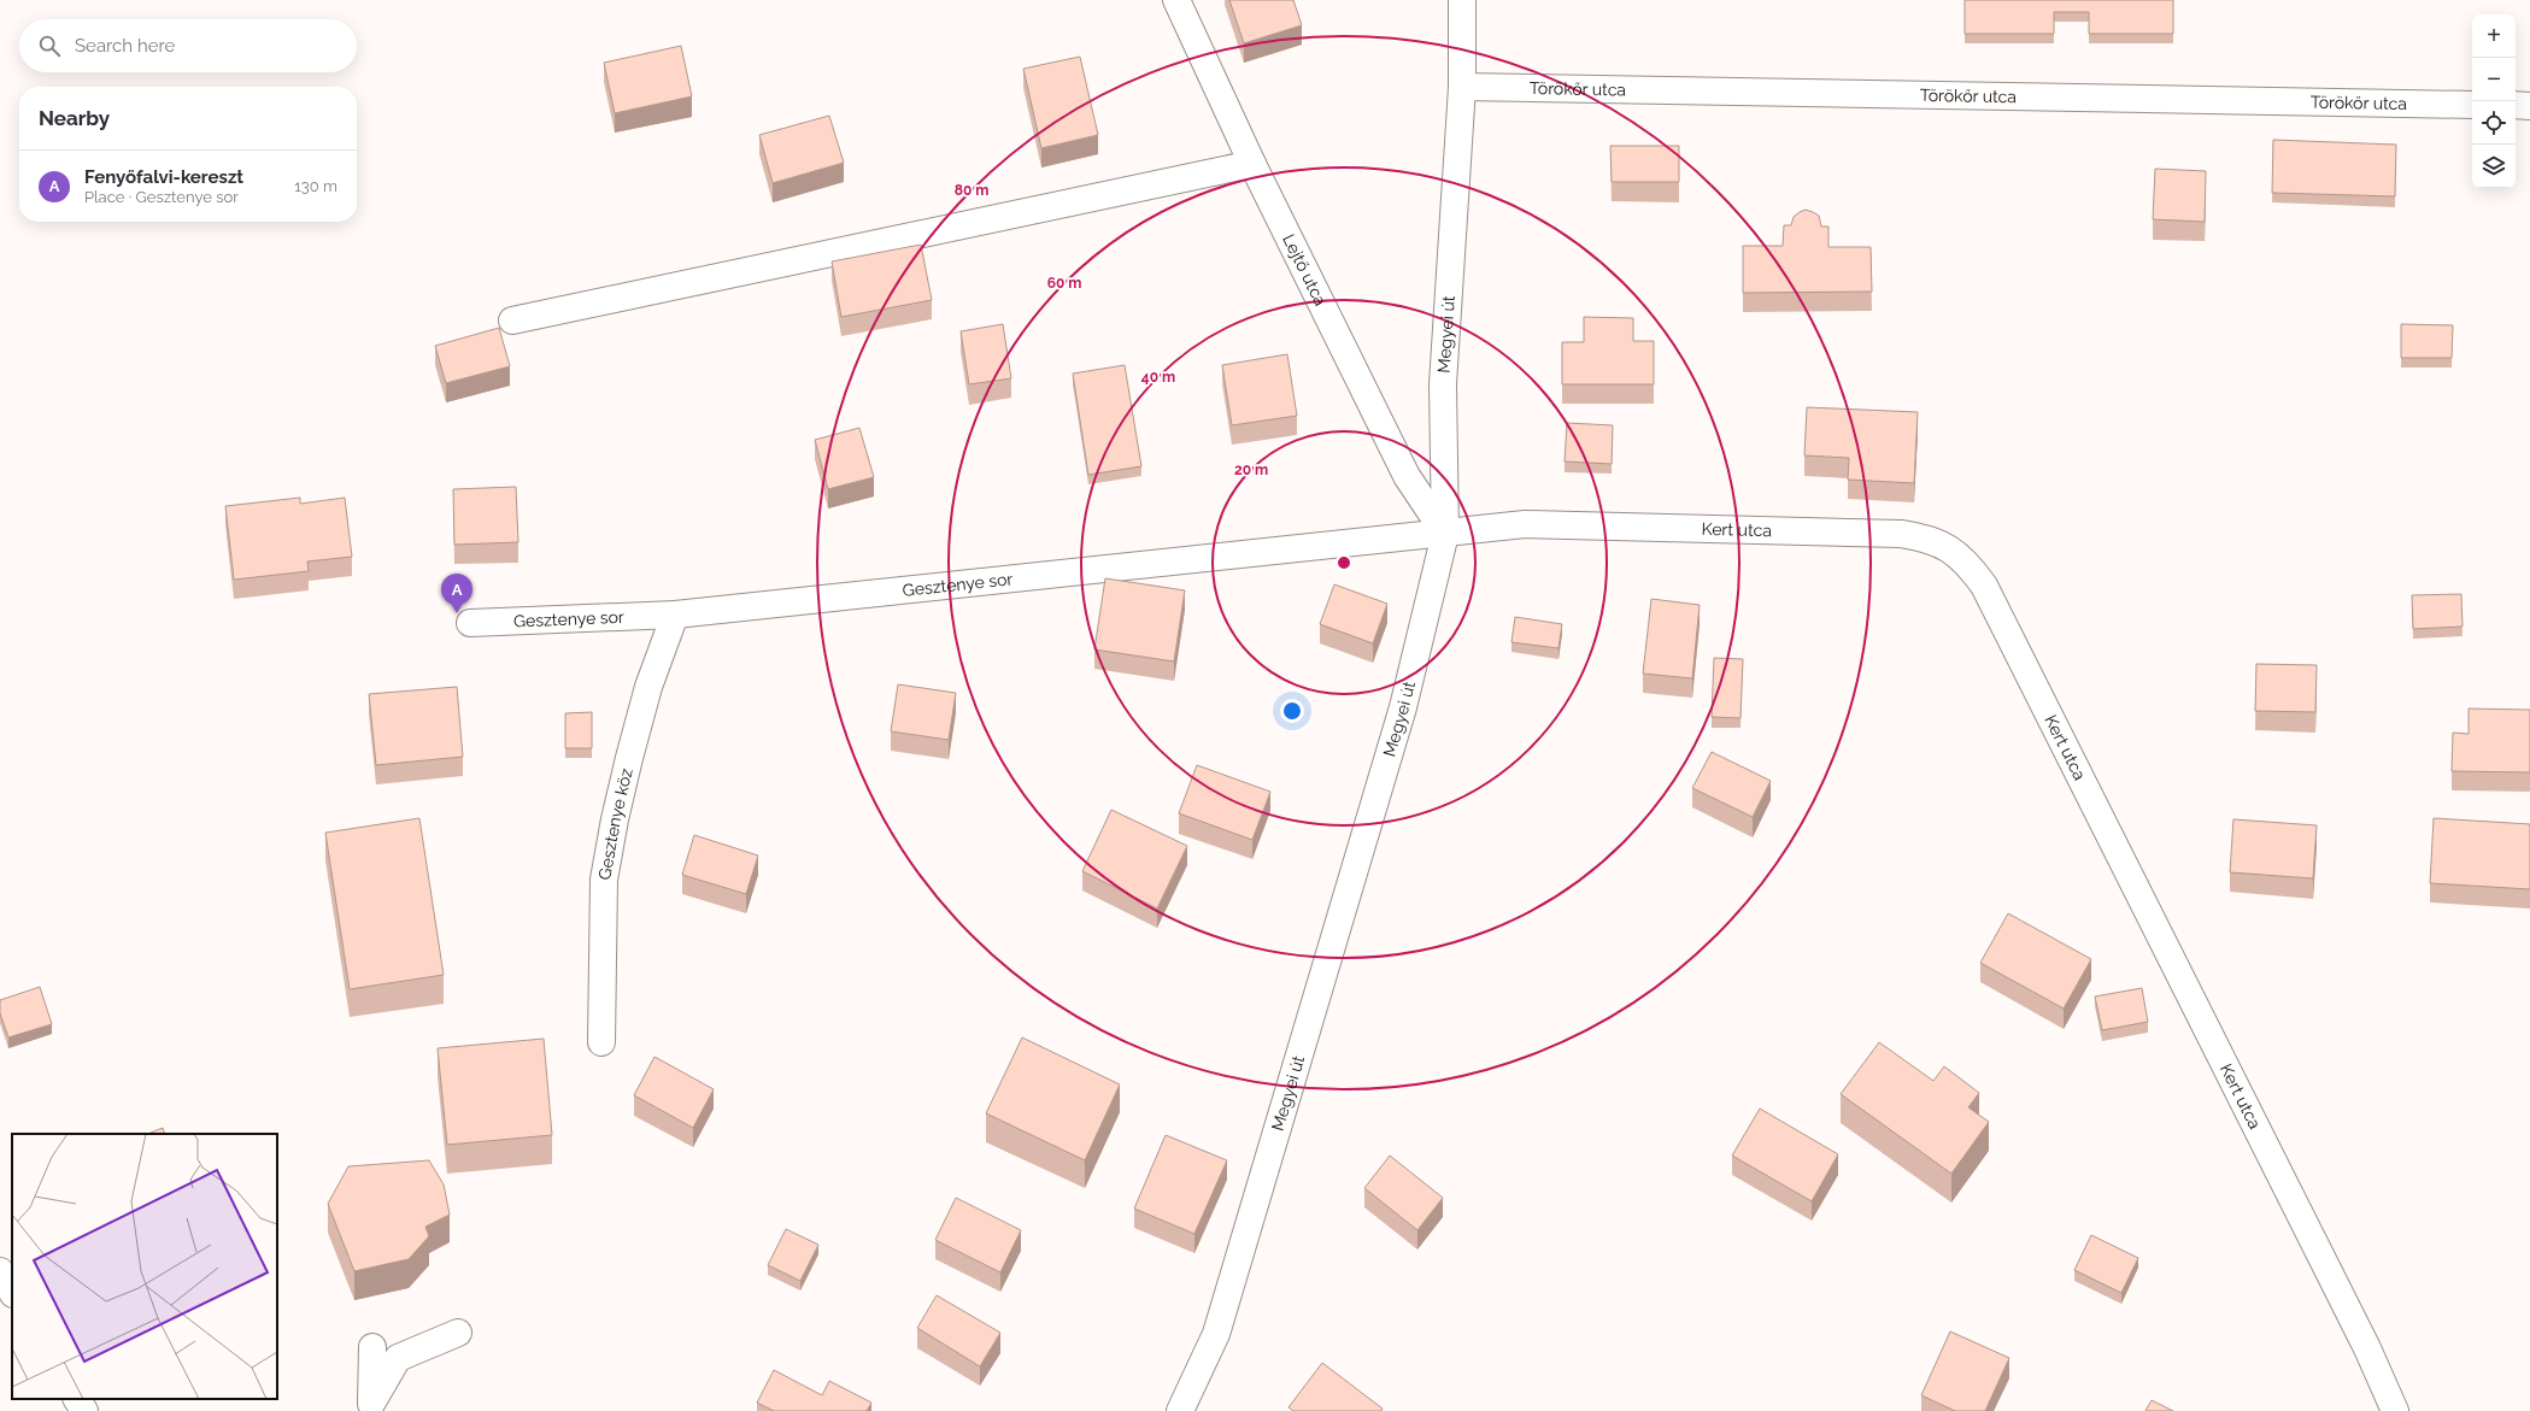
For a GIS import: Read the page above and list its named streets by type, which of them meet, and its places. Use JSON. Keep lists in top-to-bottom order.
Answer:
{
  "streets": {
    "street": [
      "Törökőr utca",
      "Lejtő utca",
      "Megyei út",
      "Kert utca",
      "Gesztenye sor",
      "Gesztenye köz"
    ]
  },
  "crossings": [
    ["Törökőr utca", "Megyei út"],
    ["Lejtő utca", "Megyei út"],
    ["Lejtő utca", "Kert utca"],
    ["Lejtő utca", "Gesztenye sor"],
    ["Megyei út", "Kert utca"],
    ["Megyei út", "Gesztenye sor"],
    ["Kert utca", "Gesztenye sor"],
    ["Gesztenye sor", "Gesztenye köz"]
  ],
  "page": {
    "map_buttons": ["+", "−"],
    "search": "Search here",
    "heading": "Nearby",
    "list": [
      {
        "mark": "A",
        "name": "Fenyőfalvi-kereszt",
        "note": "Place · Gesztenye sor",
        "value": "130 m"
      }
    ],
    "pins": "A"
  },
  "rings": [
    "80 m",
    "60 m",
    "40 m",
    "20 m"
  ]
}
